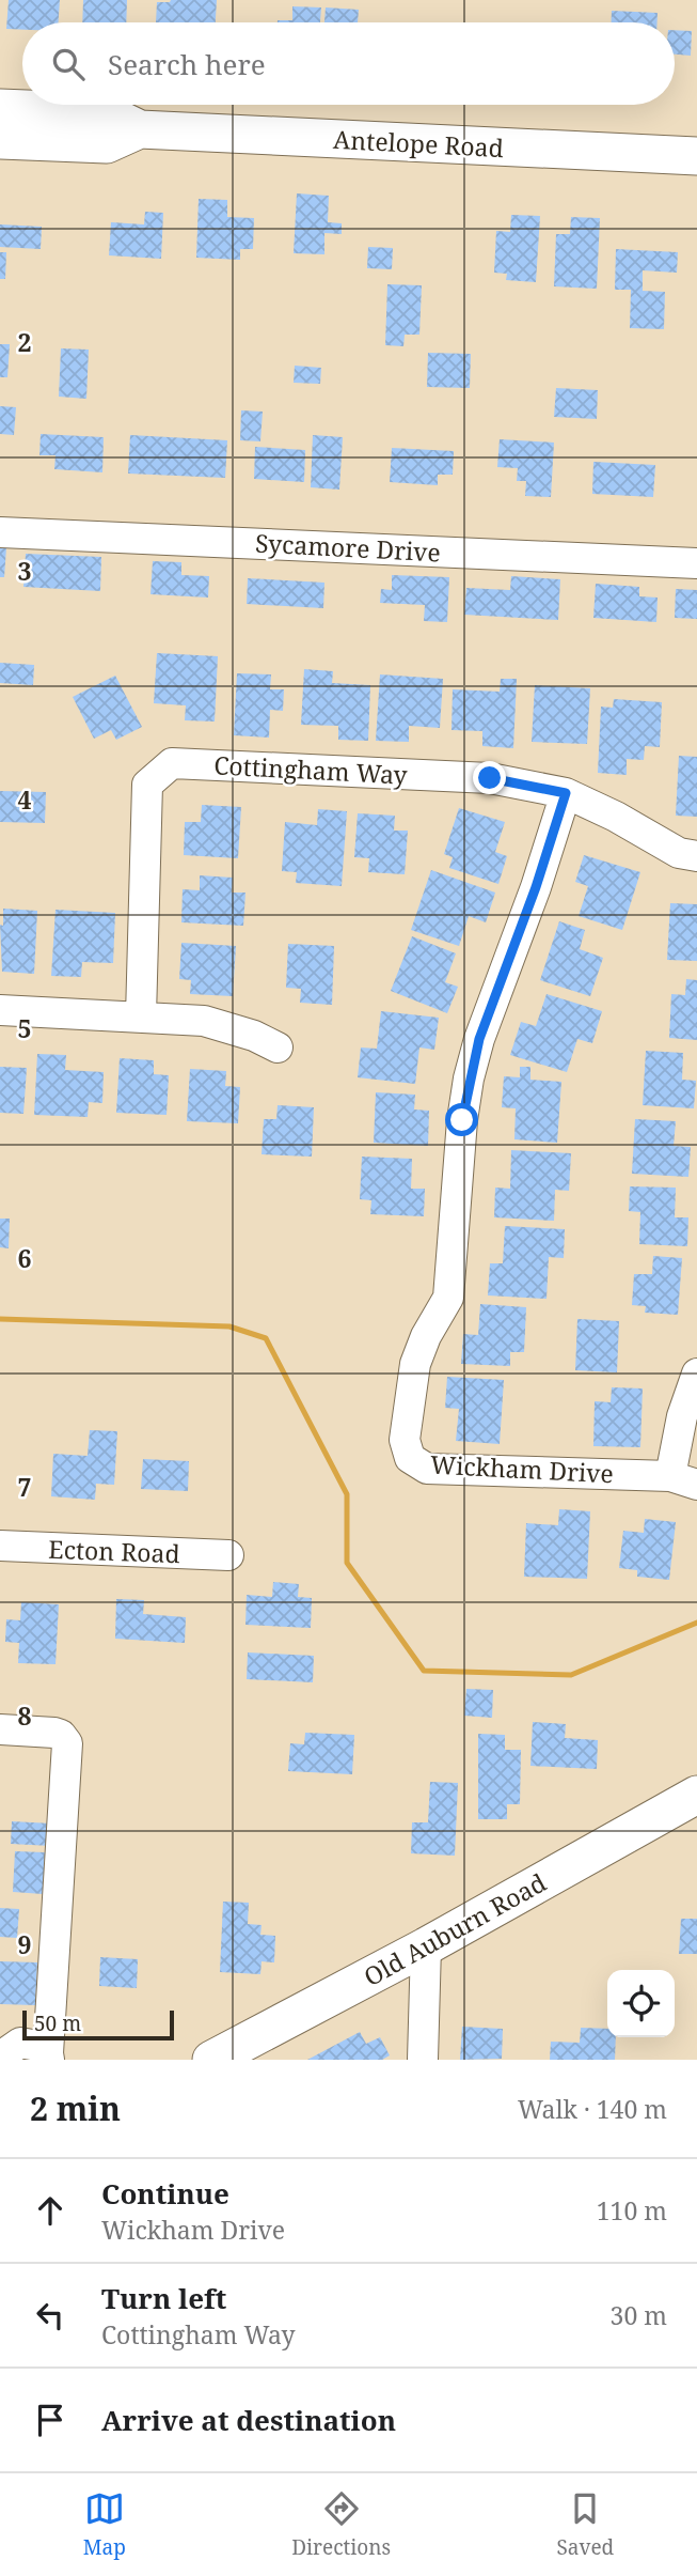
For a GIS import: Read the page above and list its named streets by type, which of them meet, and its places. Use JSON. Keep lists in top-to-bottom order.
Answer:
{
  "streets": {
    "main road": ["Antelope Road", "Old Auburn Road"],
    "street": [
      "Sycamore Drive",
      "Cottingham Way",
      "Wickham Drive",
      "Ecton Road"
    ]
  },
  "crossings": [
    ["Cottingham Way", "Wickham Drive"]
  ],
  "scale_bar": "50 m",
  "page": {
    "search": "Search here",
    "scale": "50 m",
    "heading": ["2 min", "Walk · 140 m"],
    "list": [
      ["Continue", "Wickham Drive", "110 m"],
      ["Turn left", "Cottingham Way", "30 m"],
      "Arrive at destination"
    ],
    "nav": ["Map", "Directions", "Saved"]
  },
  "grid": {
    "rows": [
      "2",
      "3",
      "4",
      "5",
      "6",
      "7",
      "8",
      "9"
    ]
  }
}
